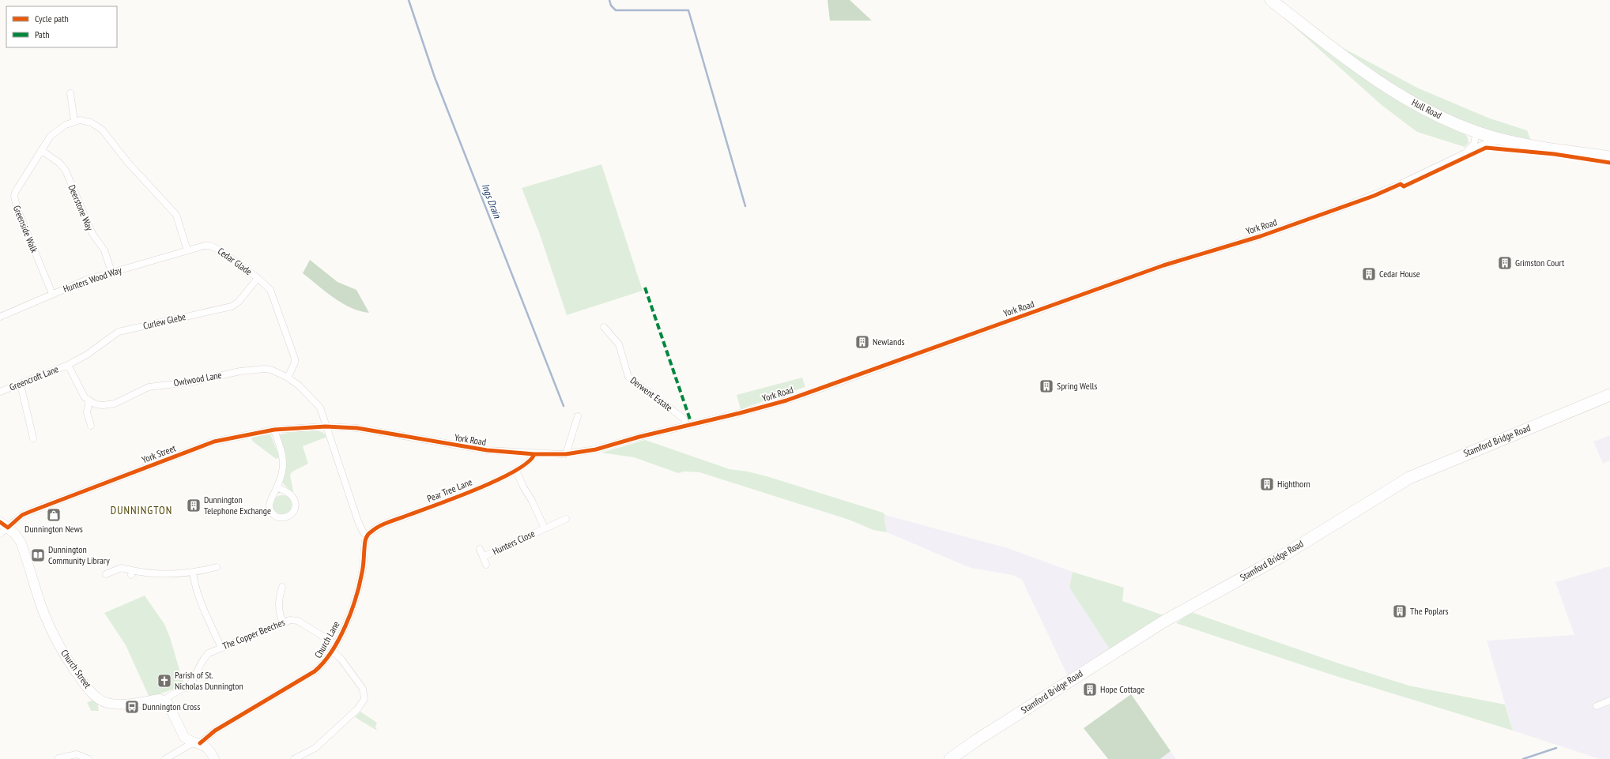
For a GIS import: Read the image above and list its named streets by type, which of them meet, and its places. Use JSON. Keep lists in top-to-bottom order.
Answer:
{
  "streets": {
    "highway": ["Hull Road", "Stamford Bridge Road"],
    "street": [
      "Deerstone Way",
      "York Road",
      "Greenside Walk",
      "Cedar Glade",
      "Hunters Wood Way",
      "Curlew Glebe",
      "Greencroft Lane",
      "Owlwood Lane",
      "Derwent Estate",
      "York Street",
      "Pear Tree Lane",
      "Hunters Close",
      "The Copper Beeches",
      "Church Lane",
      "Church Street"
    ]
  },
  "crossings": [
    ["Deerstone Way", "Greenside Walk"],
    ["Deerstone Way", "Hunters Wood Way"],
    ["York Road", "Owlwood Lane"],
    ["York Road", "Derwent Estate"],
    ["York Road", "York Street"],
    ["York Road", "Pear Tree Lane"],
    ["Greenside Walk", "Hunters Wood Way"],
    ["Cedar Glade", "Hunters Wood Way"],
    ["Cedar Glade", "Curlew Glebe"],
    ["Cedar Glade", "Owlwood Lane"],
    ["Curlew Glebe", "Greencroft Lane"],
    ["Owlwood Lane", "York Street"],
    ["York Street", "Church Street"],
    ["Pear Tree Lane", "Hunters Close"],
    ["Pear Tree Lane", "Church Lane"],
    ["The Copper Beeches", "Church Lane"],
    ["The Copper Beeches", "Church Street"]
  ],
  "districts": ["DUNNINGTON"],
  "water": ["Ings Drain"],
  "places": {
    "building": [
      "Grimston Court",
      "Cedar House",
      "Newlands",
      "Spring Wells",
      "Highthorn",
      "Dunnington Telephone Exchange",
      "The Poplars",
      "Hope Cottage"
    ],
    "shop": ["Dunnington News"],
    "library": ["Dunnington Community Library"],
    "church": ["Parish of St. Nicholas Dunnington"],
    "bus stop": ["Dunnington Cross"]
  },
  "legend": ["Cycle path", "Path"]
}
